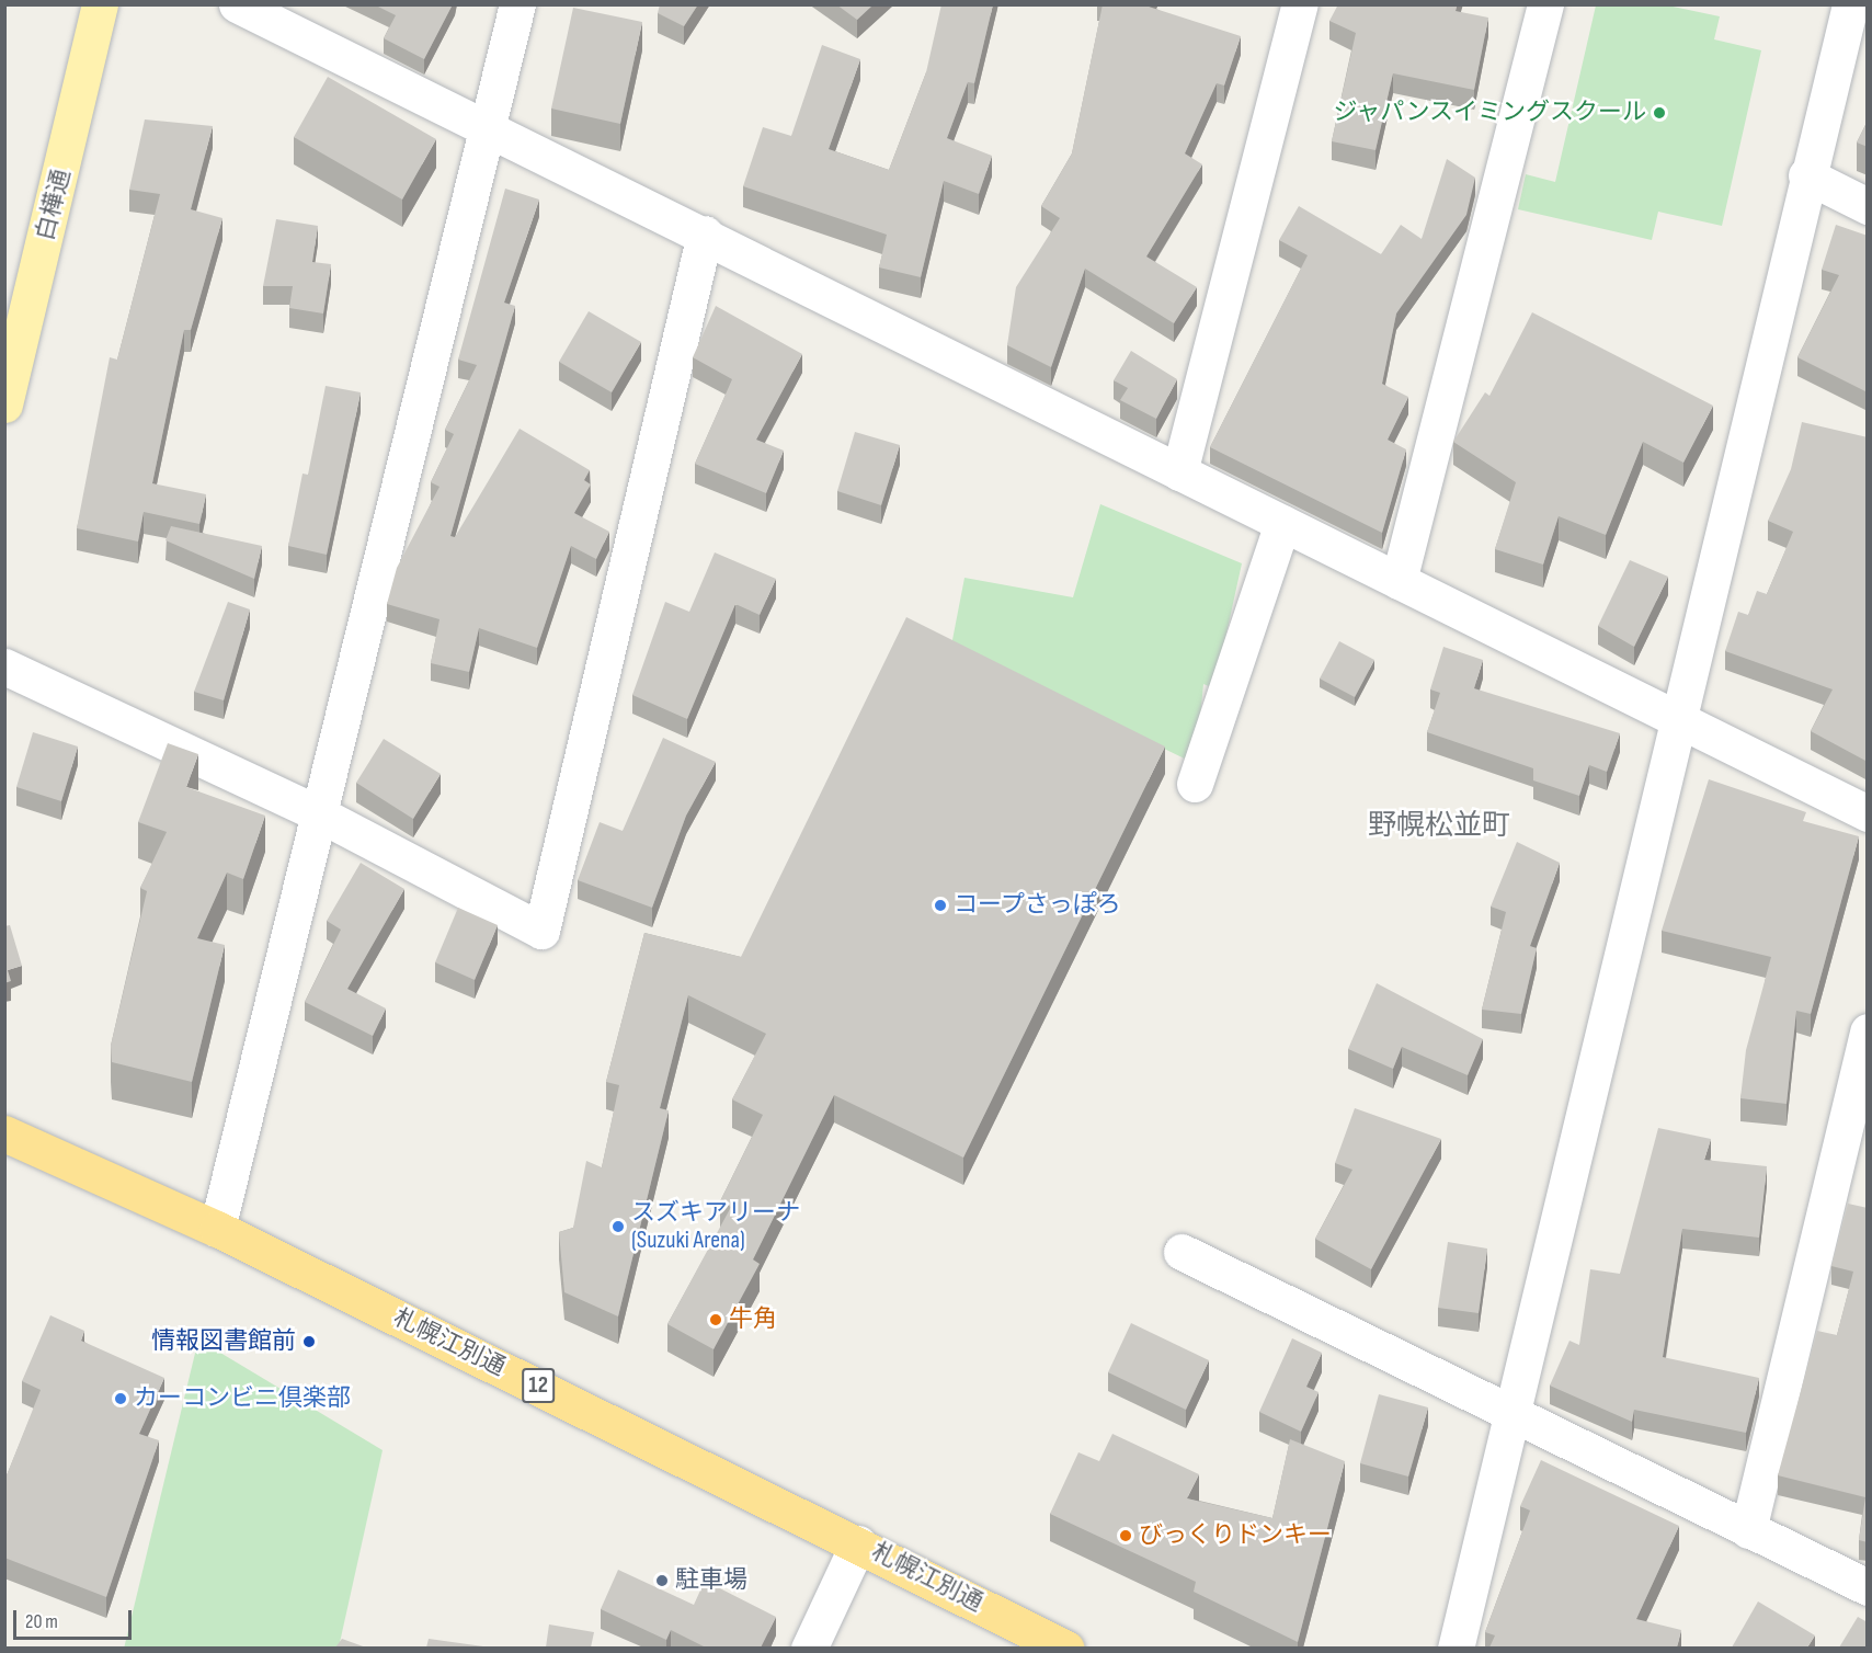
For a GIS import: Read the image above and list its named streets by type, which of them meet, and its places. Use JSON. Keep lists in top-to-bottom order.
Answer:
{
  "streets": {
    "highway": ["札幌江別通", "12"],
    "main road": ["白樺通"]
  },
  "districts": ["野幌松並町"],
  "places": [
    "ジャパンスイミングスクール",
    "コープさっぽろ",
    "スズキアリーナ (Suzuki Arena)",
    "牛角",
    "情報図書館前",
    "カーコンビニ倶楽部",
    "びっくりドンキー",
    "駐車場"
  ],
  "scale_bar": "20 m"
}
